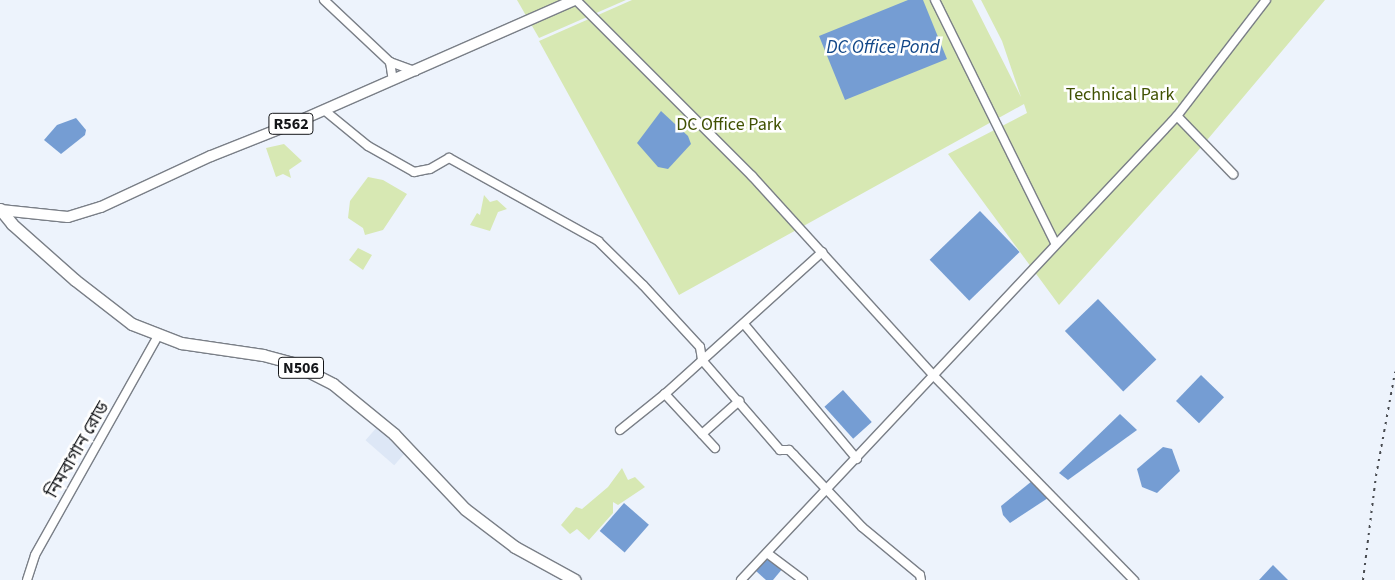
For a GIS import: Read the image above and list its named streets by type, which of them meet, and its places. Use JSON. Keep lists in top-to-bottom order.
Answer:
{
  "streets": {
    "highway": ["N506"],
    "main road": ["R562"],
    "street": ["নিমবাগান রোড"]
  },
  "crossings": [
    ["R562", "N506"],
    ["N506", "নিমবাগান রোড"]
  ],
  "water": ["DC Office Pond"],
  "parks": ["Technical Park", "DC Office Park"]
}
